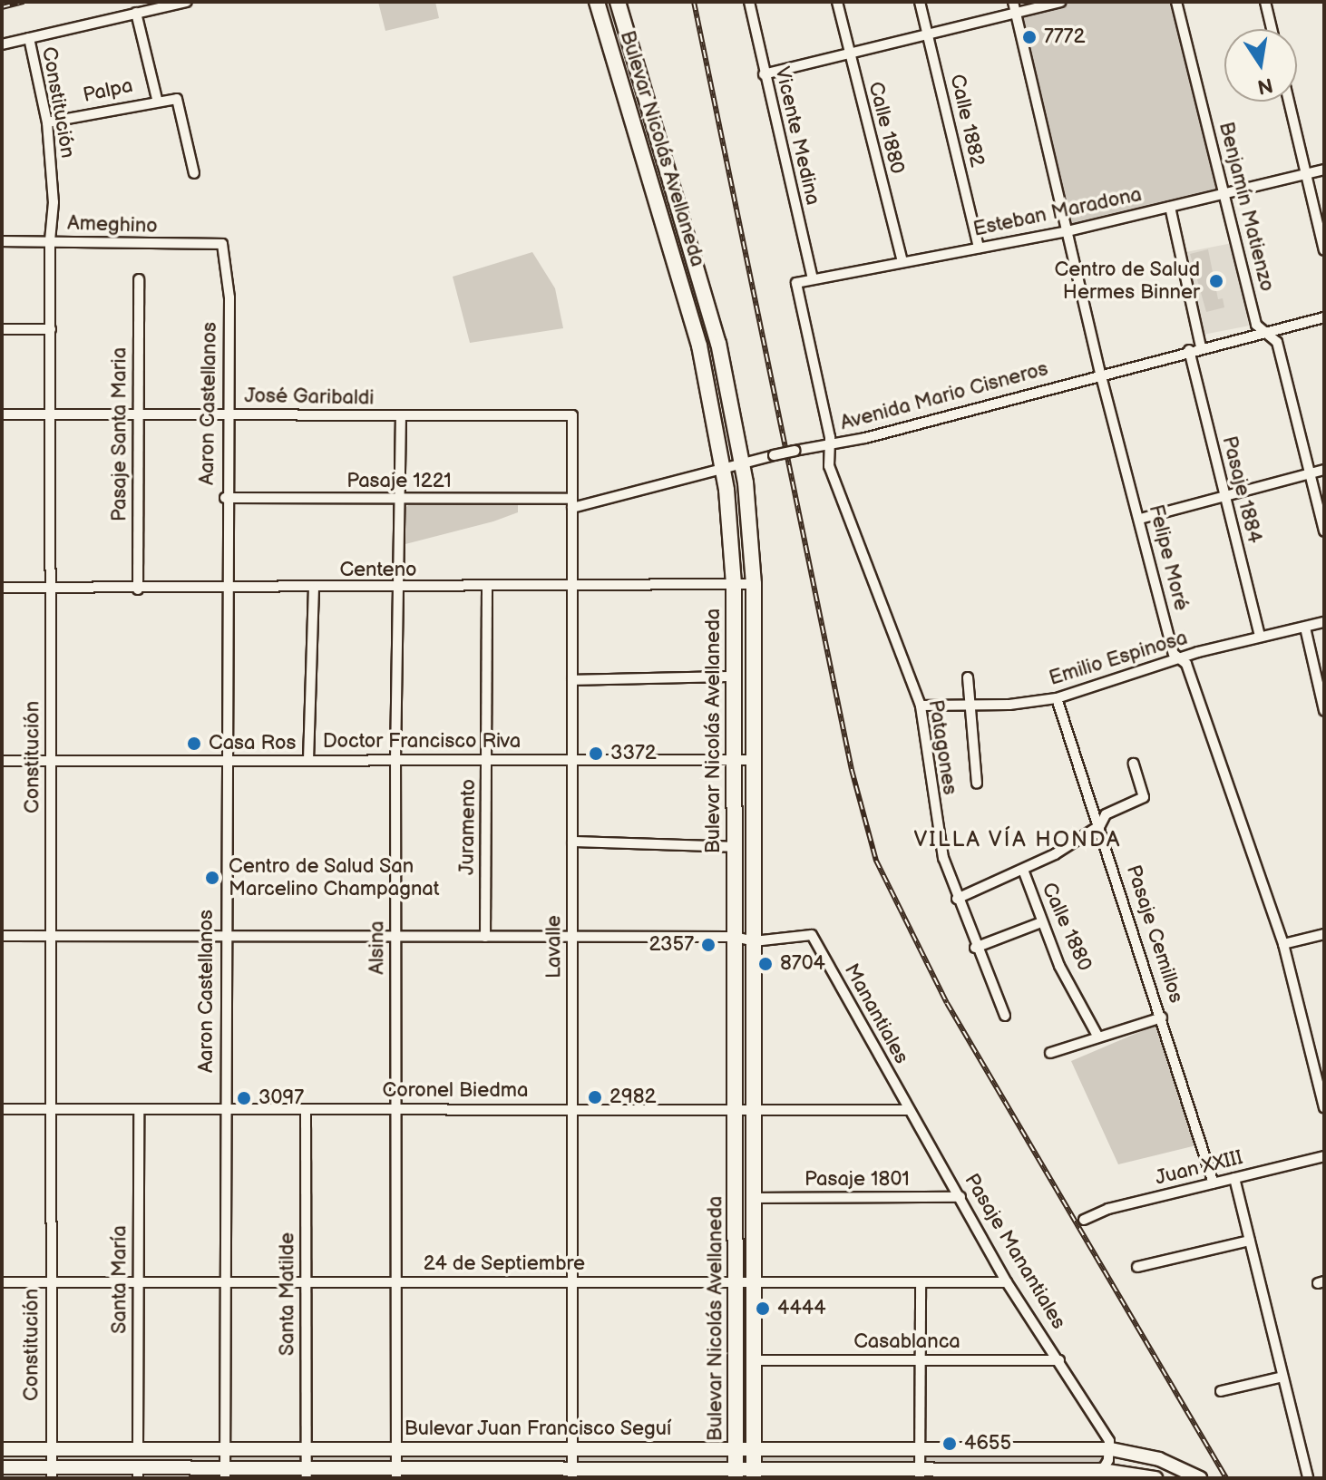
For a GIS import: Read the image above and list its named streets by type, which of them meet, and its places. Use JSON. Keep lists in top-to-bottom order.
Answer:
{
  "streets": {
    "main road": ["Bulevar Nicolás Avellaneda", "Bulevar Juan Francisco Seguí"],
    "street": [
      "Palpa",
      "Constitución",
      "Calle 1882",
      "Calle 1880",
      "Vicente Medina",
      "Benjamín Matienzo",
      "Esteban Maradona",
      "Ameghino",
      "Avenida Mario Cisneros",
      "José Garibaldi",
      "Aaron Castellanos",
      "Pasaje Santa Maria",
      "Pasaje 1221",
      "Pasaje 1884",
      "Felipe Moré",
      "Centeno",
      "Emilio Espinosa",
      "Doctor Francisco Riva",
      "Patagones",
      "Juramento",
      "Pasaje Cemillos",
      "Lavalle",
      "Alsina",
      "Manantiales",
      "Coronel Biedma",
      "Juan XXIII",
      "Pasaje 1801",
      "Pasaje Manantiales",
      "24 de Septiembre",
      "Santa María",
      "Santa Matilde",
      "Casablanca"
    ]
  },
  "crossings": [
    ["Palpa", "Constitución"],
    ["Constitución", "Ameghino"],
    ["Constitución", "José Garibaldi"],
    ["Constitución", "Centeno"],
    ["Constitución", "Doctor Francisco Riva"],
    ["Constitución", "Coronel Biedma"],
    ["Constitución", "24 de Septiembre"],
    ["Constitución", "Bulevar Juan Francisco Seguí"],
    ["Calle 1882", "Esteban Maradona"],
    ["Calle 1880", "Esteban Maradona"],
    ["Vicente Medina", "Esteban Maradona"],
    ["Bulevar Nicolás Avellaneda", "Avenida Mario Cisneros"],
    ["Bulevar Nicolás Avellaneda", "Centeno"],
    ["Bulevar Nicolás Avellaneda", "Doctor Francisco Riva"],
    ["Bulevar Nicolás Avellaneda", "Manantiales"],
    ["Bulevar Nicolás Avellaneda", "Coronel Biedma"],
    ["Bulevar Nicolás Avellaneda", "Pasaje 1801"],
    ["Bulevar Nicolás Avellaneda", "24 de Septiembre"],
    ["Bulevar Nicolás Avellaneda", "Casablanca"],
    ["Bulevar Nicolás Avellaneda", "Bulevar Juan Francisco Seguí"],
    ["Benjamín Matienzo", "Esteban Maradona"],
    ["Benjamín Matienzo", "Avenida Mario Cisneros"],
    ["Esteban Maradona", "Avenida Mario Cisneros"],
    ["Esteban Maradona", "Felipe Moré"],
    ["Esteban Maradona", "Patagones"],
    ["Ameghino", "Aaron Castellanos"],
    ["Avenida Mario Cisneros", "Pasaje 1221"],
    ["Avenida Mario Cisneros", "Pasaje 1884"],
    ["Avenida Mario Cisneros", "Felipe Moré"],
    ["Avenida Mario Cisneros", "Patagones"],
    ["Avenida Mario Cisneros", "Lavalle"],
    ["José Garibaldi", "Aaron Castellanos"],
    ["José Garibaldi", "Pasaje Santa Maria"],
    ["José Garibaldi", "Lavalle"],
    ["José Garibaldi", "Alsina"],
    ["Aaron Castellanos", "Pasaje 1221"],
    ["Aaron Castellanos", "Centeno"],
    ["Aaron Castellanos", "Doctor Francisco Riva"],
    ["Aaron Castellanos", "Coronel Biedma"],
    ["Aaron Castellanos", "24 de Septiembre"],
    ["Aaron Castellanos", "Bulevar Juan Francisco Seguí"],
    ["Pasaje Santa Maria", "Centeno"],
    ["Pasaje 1221", "Lavalle"],
    ["Pasaje 1221", "Alsina"],
    ["Pasaje 1884", "Emilio Espinosa"],
    ["Felipe Moré", "Emilio Espinosa"],
    ["Centeno", "Juramento"],
    ["Centeno", "Lavalle"],
    ["Centeno", "Alsina"],
    ["Emilio Espinosa", "Patagones"],
    ["Emilio Espinosa", "Pasaje Cemillos"],
    ["Doctor Francisco Riva", "Juramento"],
    ["Doctor Francisco Riva", "Lavalle"],
    ["Doctor Francisco Riva", "Alsina"],
    ["Pasaje Cemillos", "Juan XXIII"],
    ["Lavalle", "Coronel Biedma"],
    ["Lavalle", "24 de Septiembre"],
    ["Lavalle", "Bulevar Juan Francisco Seguí"],
    ["Alsina", "Coronel Biedma"],
    ["Alsina", "24 de Septiembre"],
    ["Alsina", "Bulevar Juan Francisco Seguí"],
    ["Manantiales", "Coronel Biedma"],
    ["Manantiales", "Pasaje Manantiales"],
    ["Coronel Biedma", "Pasaje Manantiales"],
    ["Coronel Biedma", "Santa María"],
    ["Coronel Biedma", "Santa Matilde"],
    ["Pasaje 1801", "Pasaje Manantiales"],
    ["Pasaje Manantiales", "24 de Septiembre"],
    ["Pasaje Manantiales", "Casablanca"],
    ["Pasaje Manantiales", "Bulevar Juan Francisco Seguí"],
    ["24 de Septiembre", "Santa María"],
    ["24 de Septiembre", "Santa Matilde"],
    ["Santa María", "Bulevar Juan Francisco Seguí"],
    ["Santa Matilde", "Bulevar Juan Francisco Seguí"]
  ],
  "districts": ["VILLA VÍA HONDA"],
  "places": [
    "7772",
    "Centro de Salud Hermes Binner",
    "Casa Ros",
    "3372",
    "Centro de Salud San Marcelino Champagnat",
    "2357",
    "8704",
    "2982",
    "3097",
    "4444",
    "4655"
  ],
  "north": "bottom"
}
